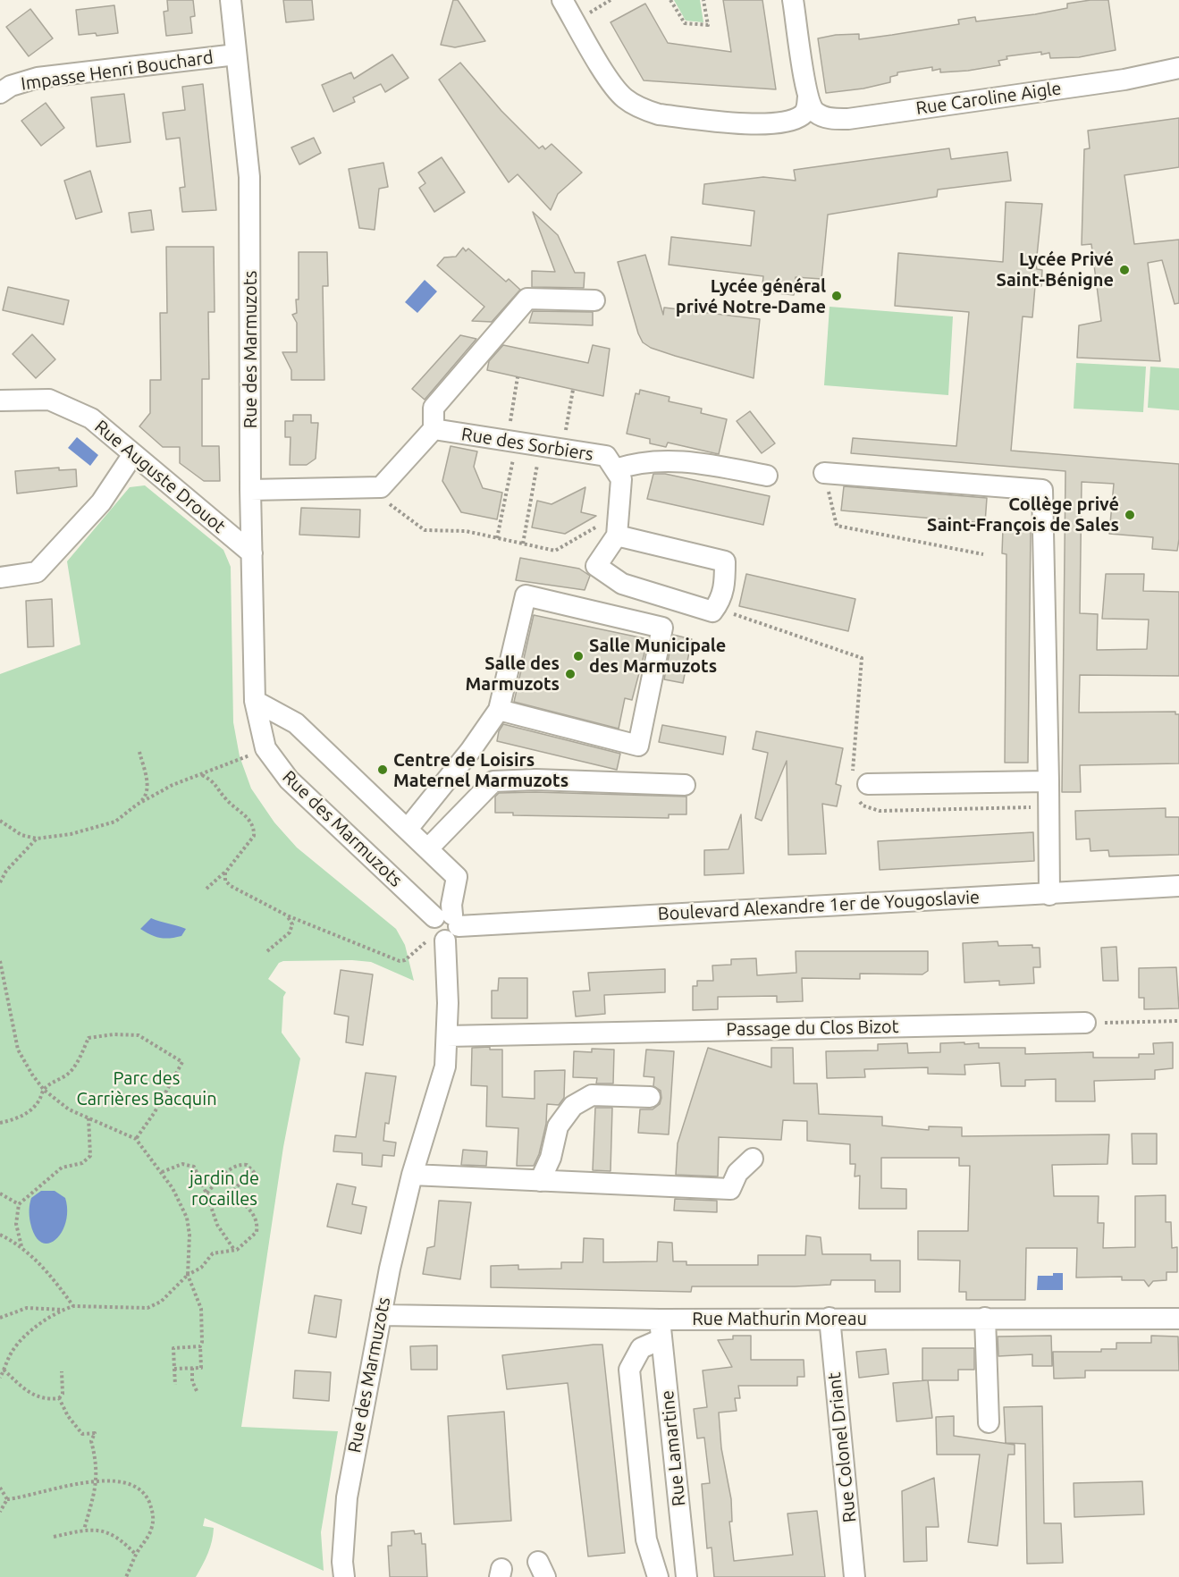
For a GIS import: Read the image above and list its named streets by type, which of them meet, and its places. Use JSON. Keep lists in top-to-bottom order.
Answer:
{
  "streets": {
    "street": [
      "Impasse Henri Bouchard",
      "Rue Caroline Aigle",
      "Rue des Marmuzots",
      "Rue des Sorbiers",
      "Rue Auguste Drouot",
      "Boulevard Alexandre 1er de Yougoslavie",
      "Passage du Clos Bizot",
      "Rue Mathurin Moreau",
      "Rue Colonel Driant",
      "Rue Lamartine"
    ]
  },
  "crossings": [
    ["Impasse Henri Bouchard", "Rue des Marmuzots"],
    ["Rue des Marmuzots", "Rue Auguste Drouot"],
    ["Rue des Marmuzots", "Boulevard Alexandre 1er de Yougoslavie"],
    ["Rue des Marmuzots", "Passage du Clos Bizot"],
    ["Rue des Marmuzots", "Rue Mathurin Moreau"],
    ["Rue Mathurin Moreau", "Rue Colonel Driant"],
    ["Rue Mathurin Moreau", "Rue Lamartine"]
  ],
  "parks": ["Parc des Carrières Bacquin", "jardin de rocailles"],
  "places": [
    "Lycée Privé Saint-Bénigne",
    "Lycée général privé Notre-Dame",
    "Collège privé Saint-François de Sales",
    "Salle Municipale des Marmuzots",
    "Salle des Marmuzots",
    "Centre de Loisirs Maternel Marmuzots"
  ]
}
